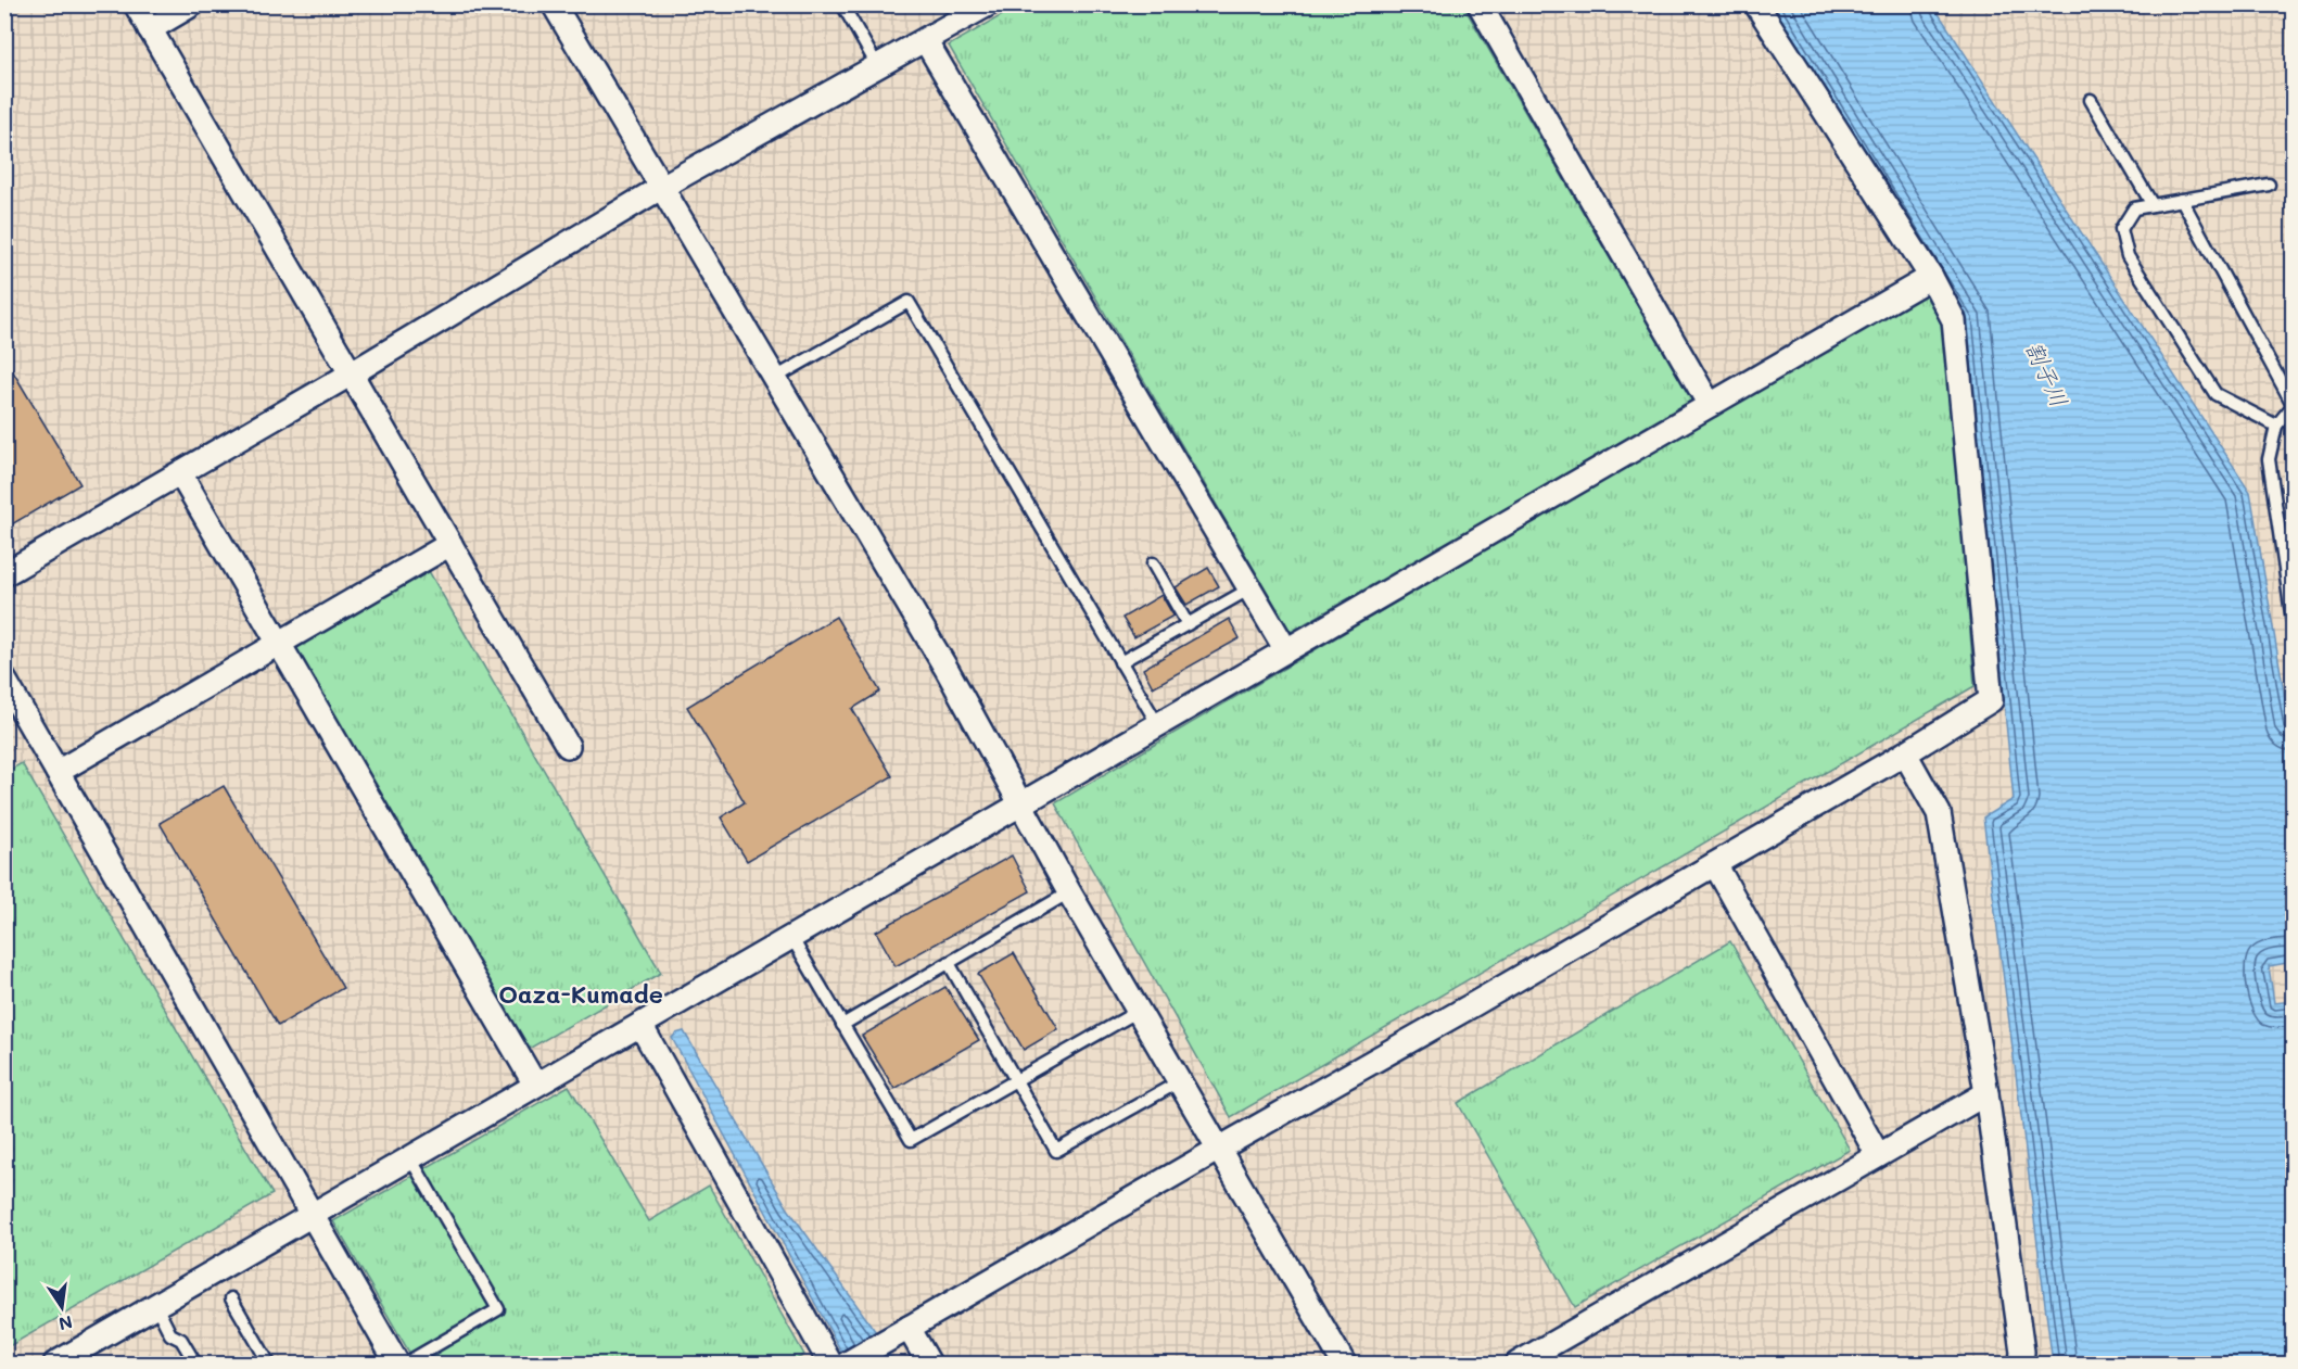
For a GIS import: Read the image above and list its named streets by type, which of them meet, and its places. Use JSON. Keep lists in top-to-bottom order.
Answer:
{
  "districts": ["Oaza-Kumade"],
  "water": ["割子川"],
  "north": "bottom"
}
